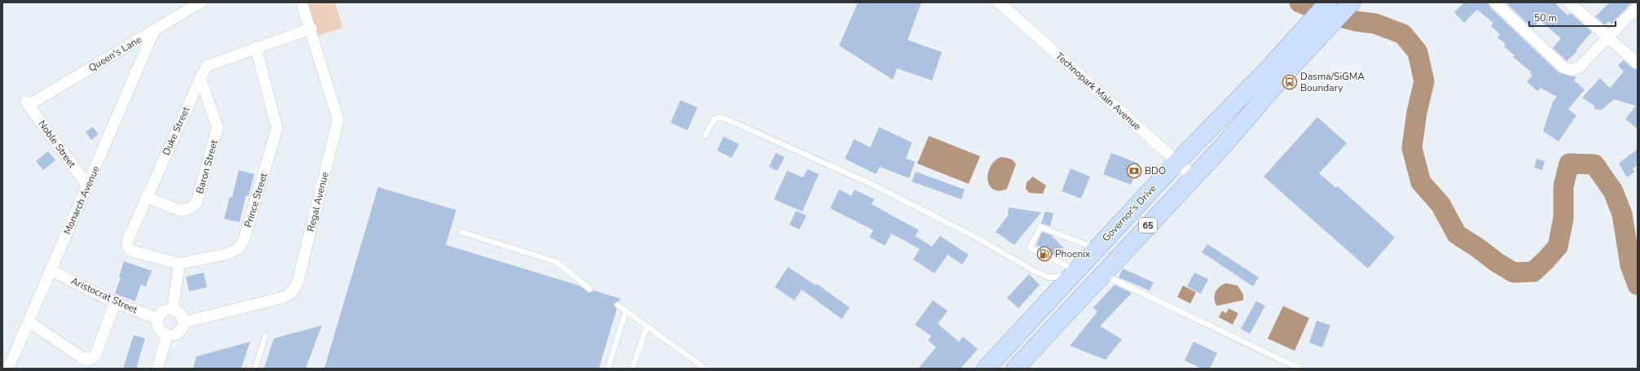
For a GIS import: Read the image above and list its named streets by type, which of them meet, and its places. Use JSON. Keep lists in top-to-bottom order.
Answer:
{
  "streets": {
    "highway": ["Governor's Drive", "65"],
    "street": [
      "Queen's Lane",
      "Technopark Main Avenue",
      "Duke Street",
      "Noble Street",
      "Baron Street",
      "Monarch Avenue",
      "Prince Street",
      "Regal Avenue",
      "Aristocrat Street"
    ]
  },
  "crossings": [
    ["Queen's Lane", "Noble Street"],
    ["Queen's Lane", "Monarch Avenue"],
    ["Technopark Main Avenue", "Governor's Drive"],
    ["Duke Street", "Baron Street"],
    ["Duke Street", "Prince Street"],
    ["Duke Street", "Regal Avenue"],
    ["Noble Street", "Monarch Avenue"],
    ["Monarch Avenue", "Aristocrat Street"],
    ["Regal Avenue", "Aristocrat Street"]
  ],
  "places": {
    "bus stop": ["Dasma/SiGMA Boundary"],
    "bank": ["BDO"],
    "fuel station": ["Phoenix"]
  },
  "scale_bar": "50 m"
}
